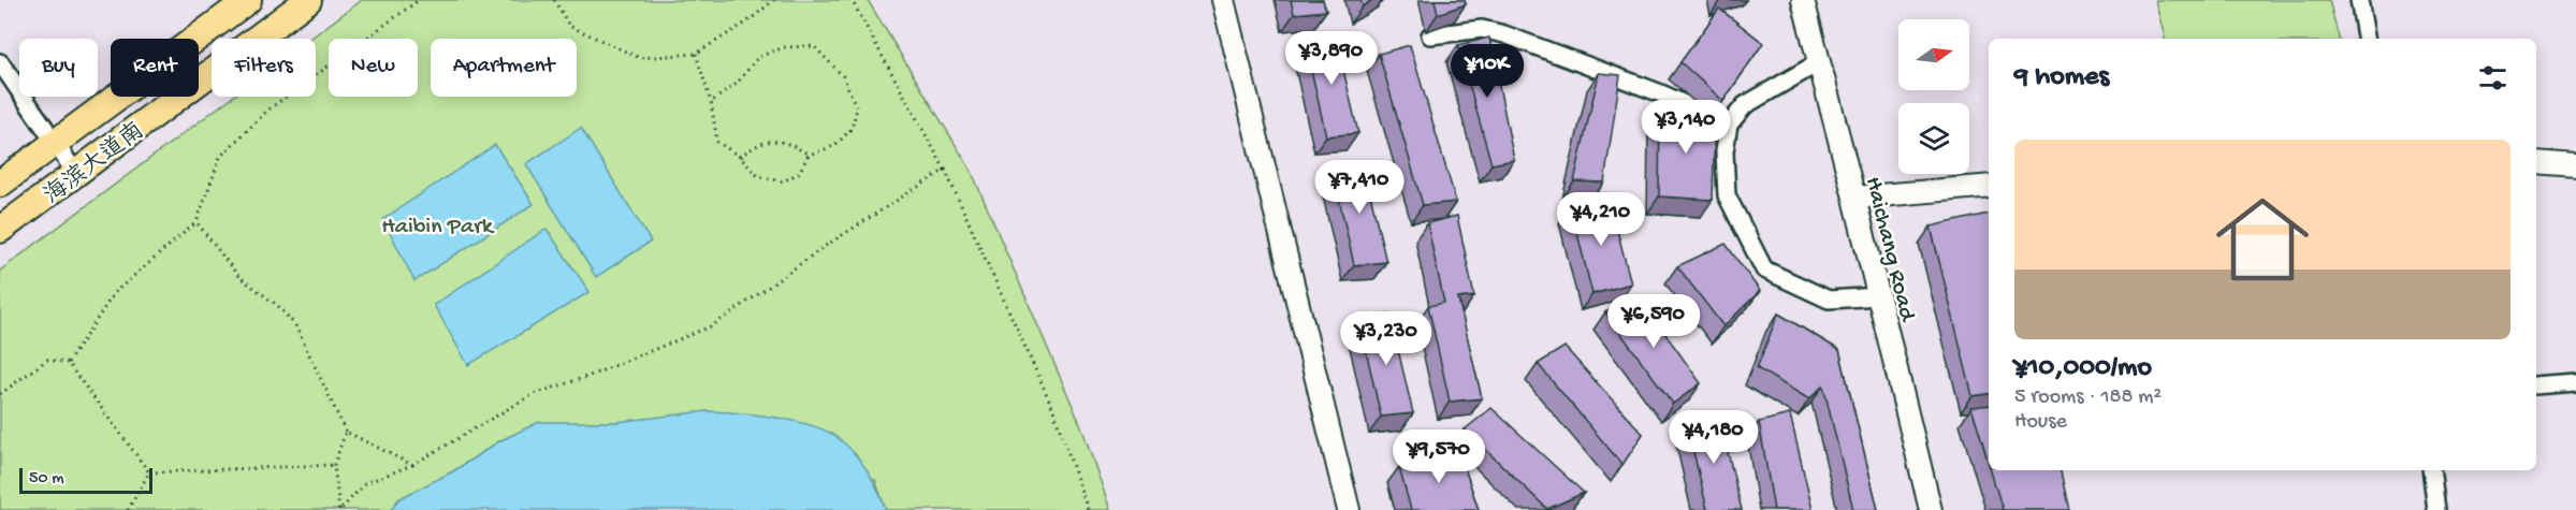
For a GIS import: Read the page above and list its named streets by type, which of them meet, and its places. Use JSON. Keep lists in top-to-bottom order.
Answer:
{
  "streets": {
    "main road": ["海滨大道南"],
    "street": ["Haichang Road"]
  },
  "parks": ["Haibin Park"],
  "scale_bar": "50 m",
  "north": "right",
  "page": {
    "price": [
      "¥3,890",
      "¥10K",
      "¥3,140",
      "¥7,410",
      "¥4,210",
      "¥6,590",
      "¥3,230",
      "¥4,180",
      "¥9,570"
    ],
    "chip": [
      "Buy",
      "Rent",
      "Filters",
      "New",
      "Apartment"
    ],
    "heading": "9 homes",
    "list": [
      {
        "name": "¥10,000/mo",
        "note": "5 rooms · 188 m² · House"
      }
    ],
    "scale": "50 m"
  }
}
